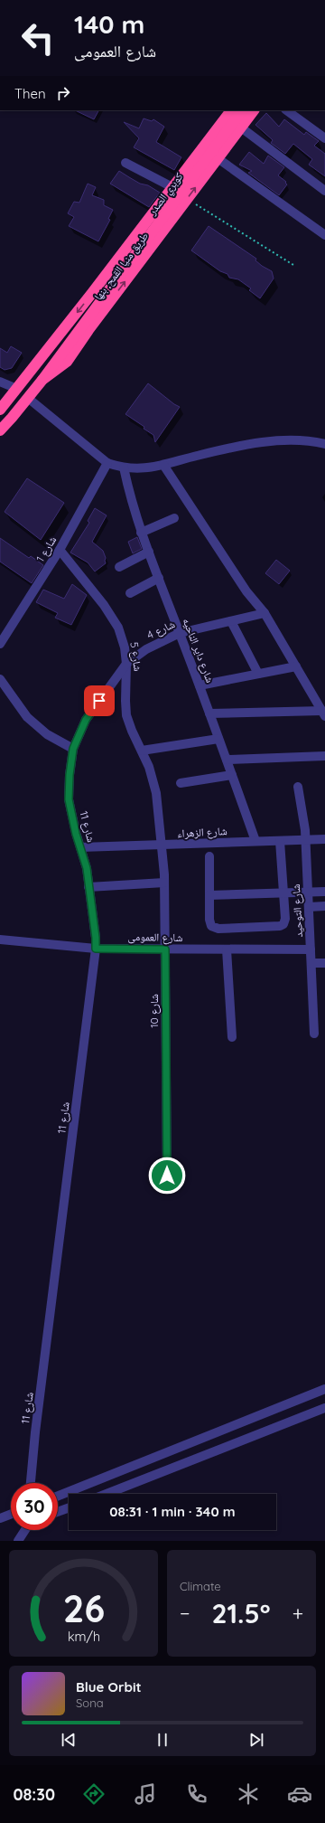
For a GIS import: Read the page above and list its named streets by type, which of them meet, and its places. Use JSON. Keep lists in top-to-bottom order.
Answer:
{
  "streets": {
    "highway": ["كوبري الصدر", "طريق منيا القمح, بنها"],
    "street": [
      "شارع 1",
      "شارع 4",
      "شارع داير الناحيه",
      "شارع 5",
      "شارع 11",
      "شارع الزهراء",
      "شارع التوحيد",
      "شارع العمومى",
      "شارع 10"
    ]
  },
  "crossings": [
    ["كوبري الصدر", "طريق منيا القمح, بنها"],
    ["شارع 1", "شارع 5"],
    ["شارع 4", "شارع داير الناحيه"],
    ["شارع 4", "شارع 5"],
    ["شارع 4", "شارع 11"],
    ["شارع داير الناحيه", "شارع الزهراء"],
    ["شارع 5", "شارع الزهراء"],
    ["شارع 5", "شارع 10"],
    ["شارع 11", "شارع الزهراء"],
    ["شارع 11", "شارع العمومى"],
    ["شارع الزهراء", "شارع التوحيد"],
    ["شارع الزهراء", "شارع 10"],
    ["شارع التوحيد", "شارع العمومى"],
    ["شارع العمومى", "شارع 10"]
  ],
  "page": {
    "turn": ["140 m", "شارع العمومى"],
    "then": "Then",
    "limit": "30",
    "trip": "08:31 · 1 min · 340 m",
    "tile": "Climate",
    "heat": ["−", "21.5°", "+"],
    "song": ["Blue Orbit", "Sona"],
    "tabs": "08:30",
    "gauge": ["26", "km/h"]
  }
}
